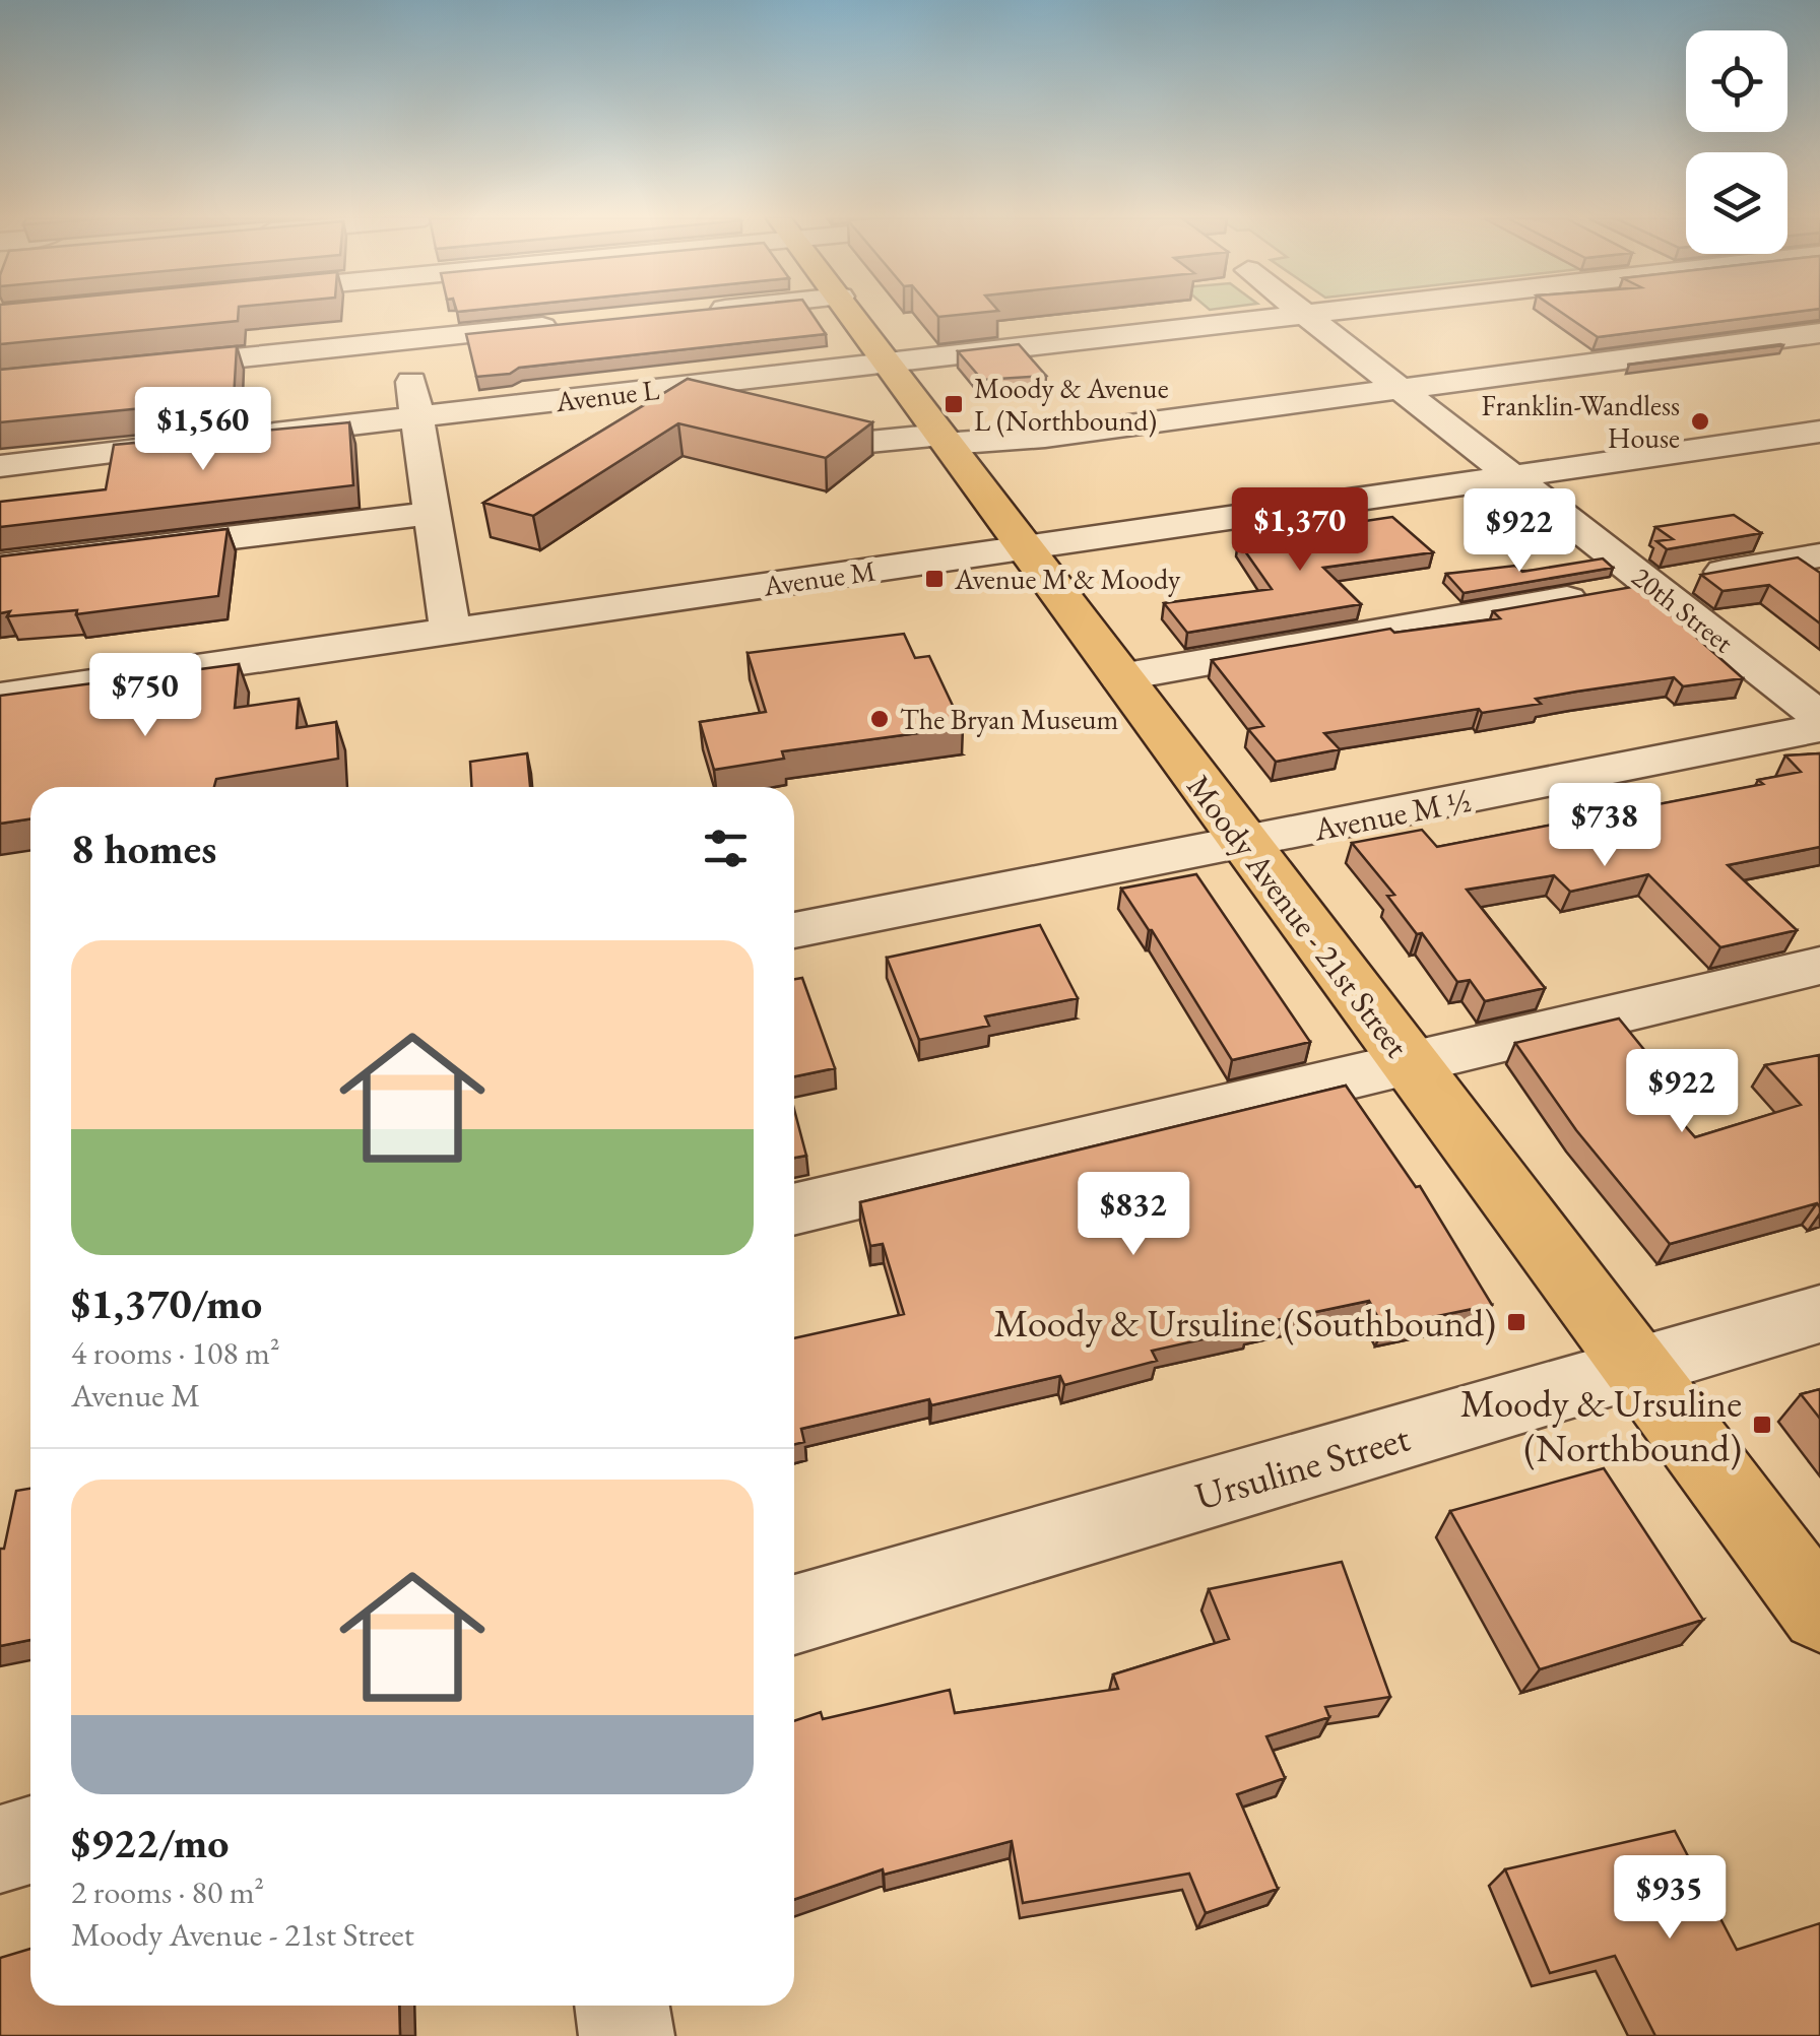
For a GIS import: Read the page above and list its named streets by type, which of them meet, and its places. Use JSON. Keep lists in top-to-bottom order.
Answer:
{
  "streets": {
    "main road": ["Moody Avenue - 21st Street"],
    "street": [
      "Avenue L",
      "Avenue M",
      "20th Street",
      "Avenue M ½",
      "Ursuline Street"
    ]
  },
  "crossings": [
    ["Avenue L", "20th Street"],
    ["Avenue L", "Moody Avenue - 21st Street"],
    ["Avenue M", "20th Street"],
    ["Avenue M", "Moody Avenue - 21st Street"],
    ["Avenue M ½", "Moody Avenue - 21st Street"],
    ["Moody Avenue - 21st Street", "Ursuline Street"]
  ],
  "places": {
    "transit": [
      "Moody & Avenue L (Northbound)",
      "Avenue M & Moody",
      "Moody & Ursuline (Southbound)",
      "Moody & Ursuline (Northbound)"
    ],
    "other": ["Franklin-Wandless House", "The Bryan Museum"]
  },
  "page": {
    "price": [
      "$1,560",
      "$1,370",
      "$922",
      "$750",
      "$738",
      "$922",
      "$832",
      "$935"
    ],
    "heading": "8 homes",
    "list": [
      {
        "name": "$1,370/mo",
        "note": "4 rooms · 108 m² · Avenue M"
      },
      {
        "name": "$922/mo",
        "note": "2 rooms · 80 m² · Moody Avenue - 21st Street"
      }
    ]
  }
}
